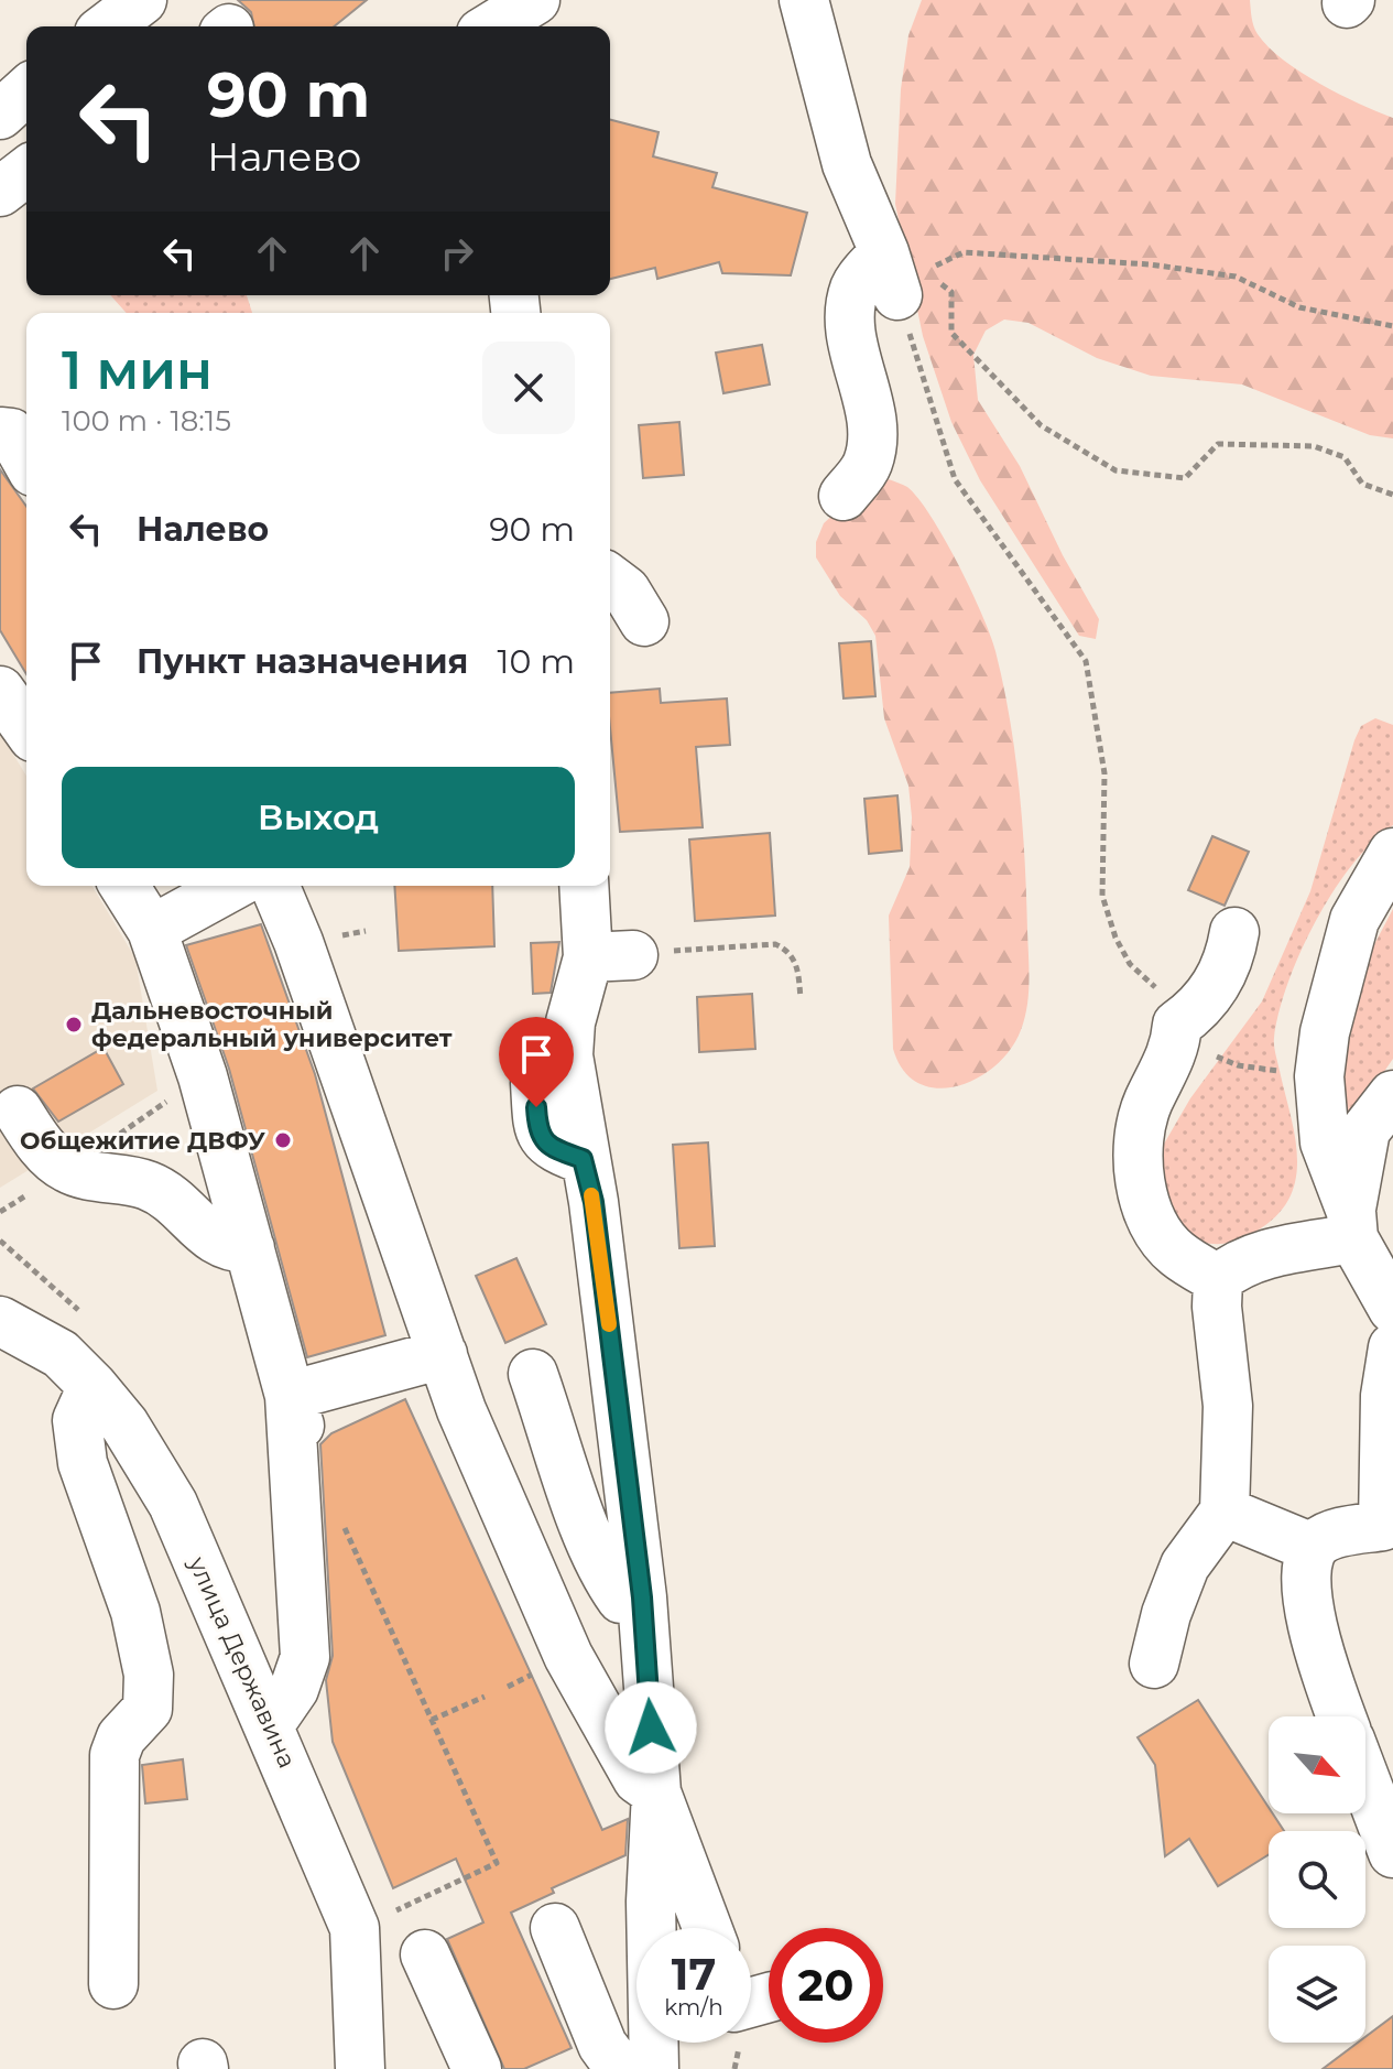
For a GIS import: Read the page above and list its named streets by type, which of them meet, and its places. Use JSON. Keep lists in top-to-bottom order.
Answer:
{
  "streets": {
    "lane": ["улица Державина"]
  },
  "places": ["Дальневосточный федеральный университет", "Общежитие ДВФУ"],
  "north": "bottom right",
  "page": {
    "turn": ["90 m", "Налево"],
    "heading": ["1 мин", "100 m · 18:15"],
    "list": [
      {
        "name": "Налево",
        "value": "90 m"
      },
      {
        "name": "Пункт назначения",
        "value": "10 m"
      }
    ],
    "buttons": "Выход",
    "speed": "17 km/h",
    "limit": "20"
  }
}
